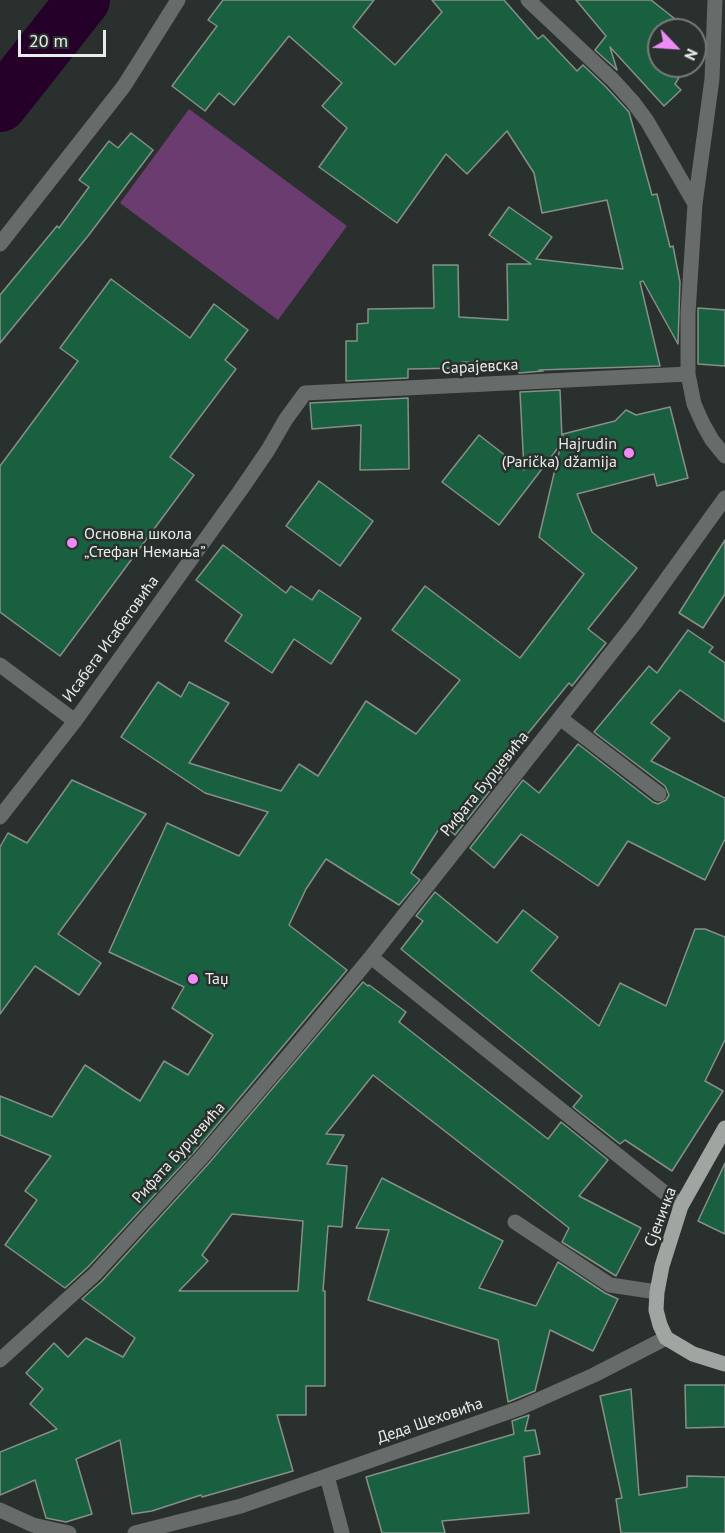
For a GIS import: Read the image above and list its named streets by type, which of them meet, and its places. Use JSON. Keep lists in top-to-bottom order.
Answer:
{
  "streets": {
    "main road": ["Сјеничка"],
    "street": [
      "Сарајевска",
      "Исабега Исабеговића",
      "Рифата Бурџевића",
      "Деда Шеховића"
    ]
  },
  "crossings": [
    ["Сарајевска", "Исабега Исабеговића"],
    ["Сјеничка", "Деда Шеховића"]
  ],
  "places": ["Hajrudin (Parička) džamija", "Основна школа „Стефан Немања”", "Таџ"],
  "scale_bar": "20 m",
  "north": "bottom right"
}
